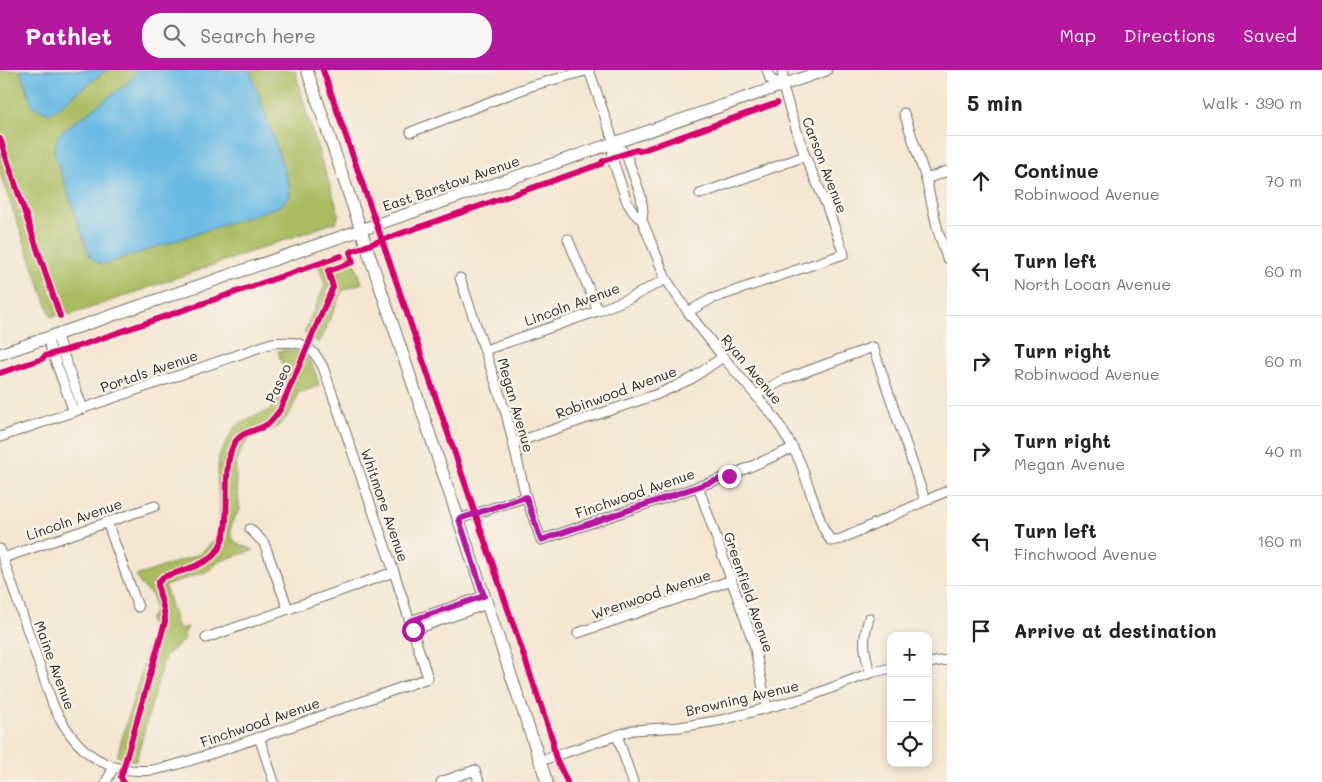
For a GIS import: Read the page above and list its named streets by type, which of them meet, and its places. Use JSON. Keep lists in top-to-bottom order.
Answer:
{
  "streets": {
    "street": [
      "Carson Avenue",
      "East Barstow Avenue",
      "Lincoln Avenue",
      "Ryan Avenue",
      "Portals Avenue",
      "Robinwood Avenue",
      "Megan Avenue",
      "Finchwood Avenue",
      "Whitmore Avenue",
      "Greenfield Avenue",
      "Wrenwood Avenue",
      "Maine Avenue",
      "Browning Avenue"
    ],
    "cycle path": ["Paseo"]
  },
  "crossings": [
    ["Carson Avenue", "East Barstow Avenue"],
    ["Carson Avenue", "Ryan Avenue"],
    ["East Barstow Avenue", "Ryan Avenue"],
    ["Lincoln Avenue", "Ryan Avenue"],
    ["Lincoln Avenue", "Megan Avenue"],
    ["Lincoln Avenue", "Maine Avenue"],
    ["Ryan Avenue", "Robinwood Avenue"],
    ["Ryan Avenue", "Finchwood Avenue"],
    ["Portals Avenue", "Whitmore Avenue"],
    ["Robinwood Avenue", "Megan Avenue"],
    ["Megan Avenue", "Finchwood Avenue"],
    ["Finchwood Avenue", "Whitmore Avenue"],
    ["Finchwood Avenue", "Greenfield Avenue"],
    ["Finchwood Avenue", "Maine Avenue"],
    ["Greenfield Avenue", "Wrenwood Avenue"],
    ["Greenfield Avenue", "Browning Avenue"]
  ],
  "page": {
    "header": "Pathlet",
    "search": "Search here",
    "nav": ["Map", "Directions", "Saved"],
    "heading": ["5 min", "Walk · 390 m"],
    "list": [
      ["Continue", "Robinwood Avenue", "70 m"],
      ["Turn left", "North Locan Avenue", "60 m"],
      ["Turn right", "Robinwood Avenue", "60 m"],
      ["Turn right", "Megan Avenue", "40 m"],
      ["Turn left", "Finchwood Avenue", "160 m"],
      "Arrive at destination"
    ],
    "map_buttons": ["+", "−"]
  }
}
